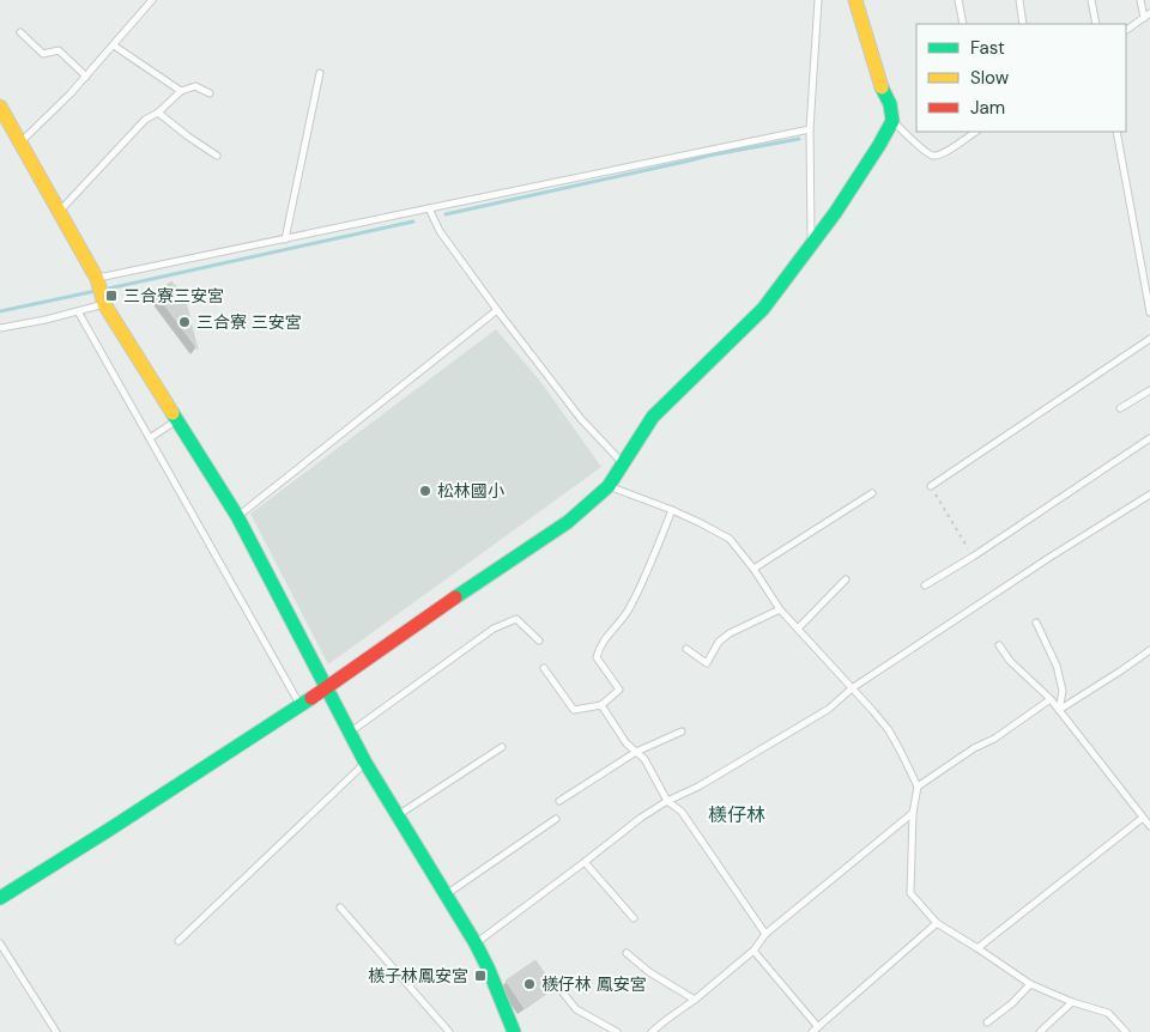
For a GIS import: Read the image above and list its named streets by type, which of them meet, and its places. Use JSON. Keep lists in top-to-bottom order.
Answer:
{
  "districts": ["檨仔林"],
  "places": {
    "transit": ["三合寮三安宮", "檨子林鳳安宮"],
    "other": ["三合寮 三安宮", "松林國小", "檨仔林 鳳安宮"]
  },
  "legend": ["Fast", "Slow", "Jam"]
}
